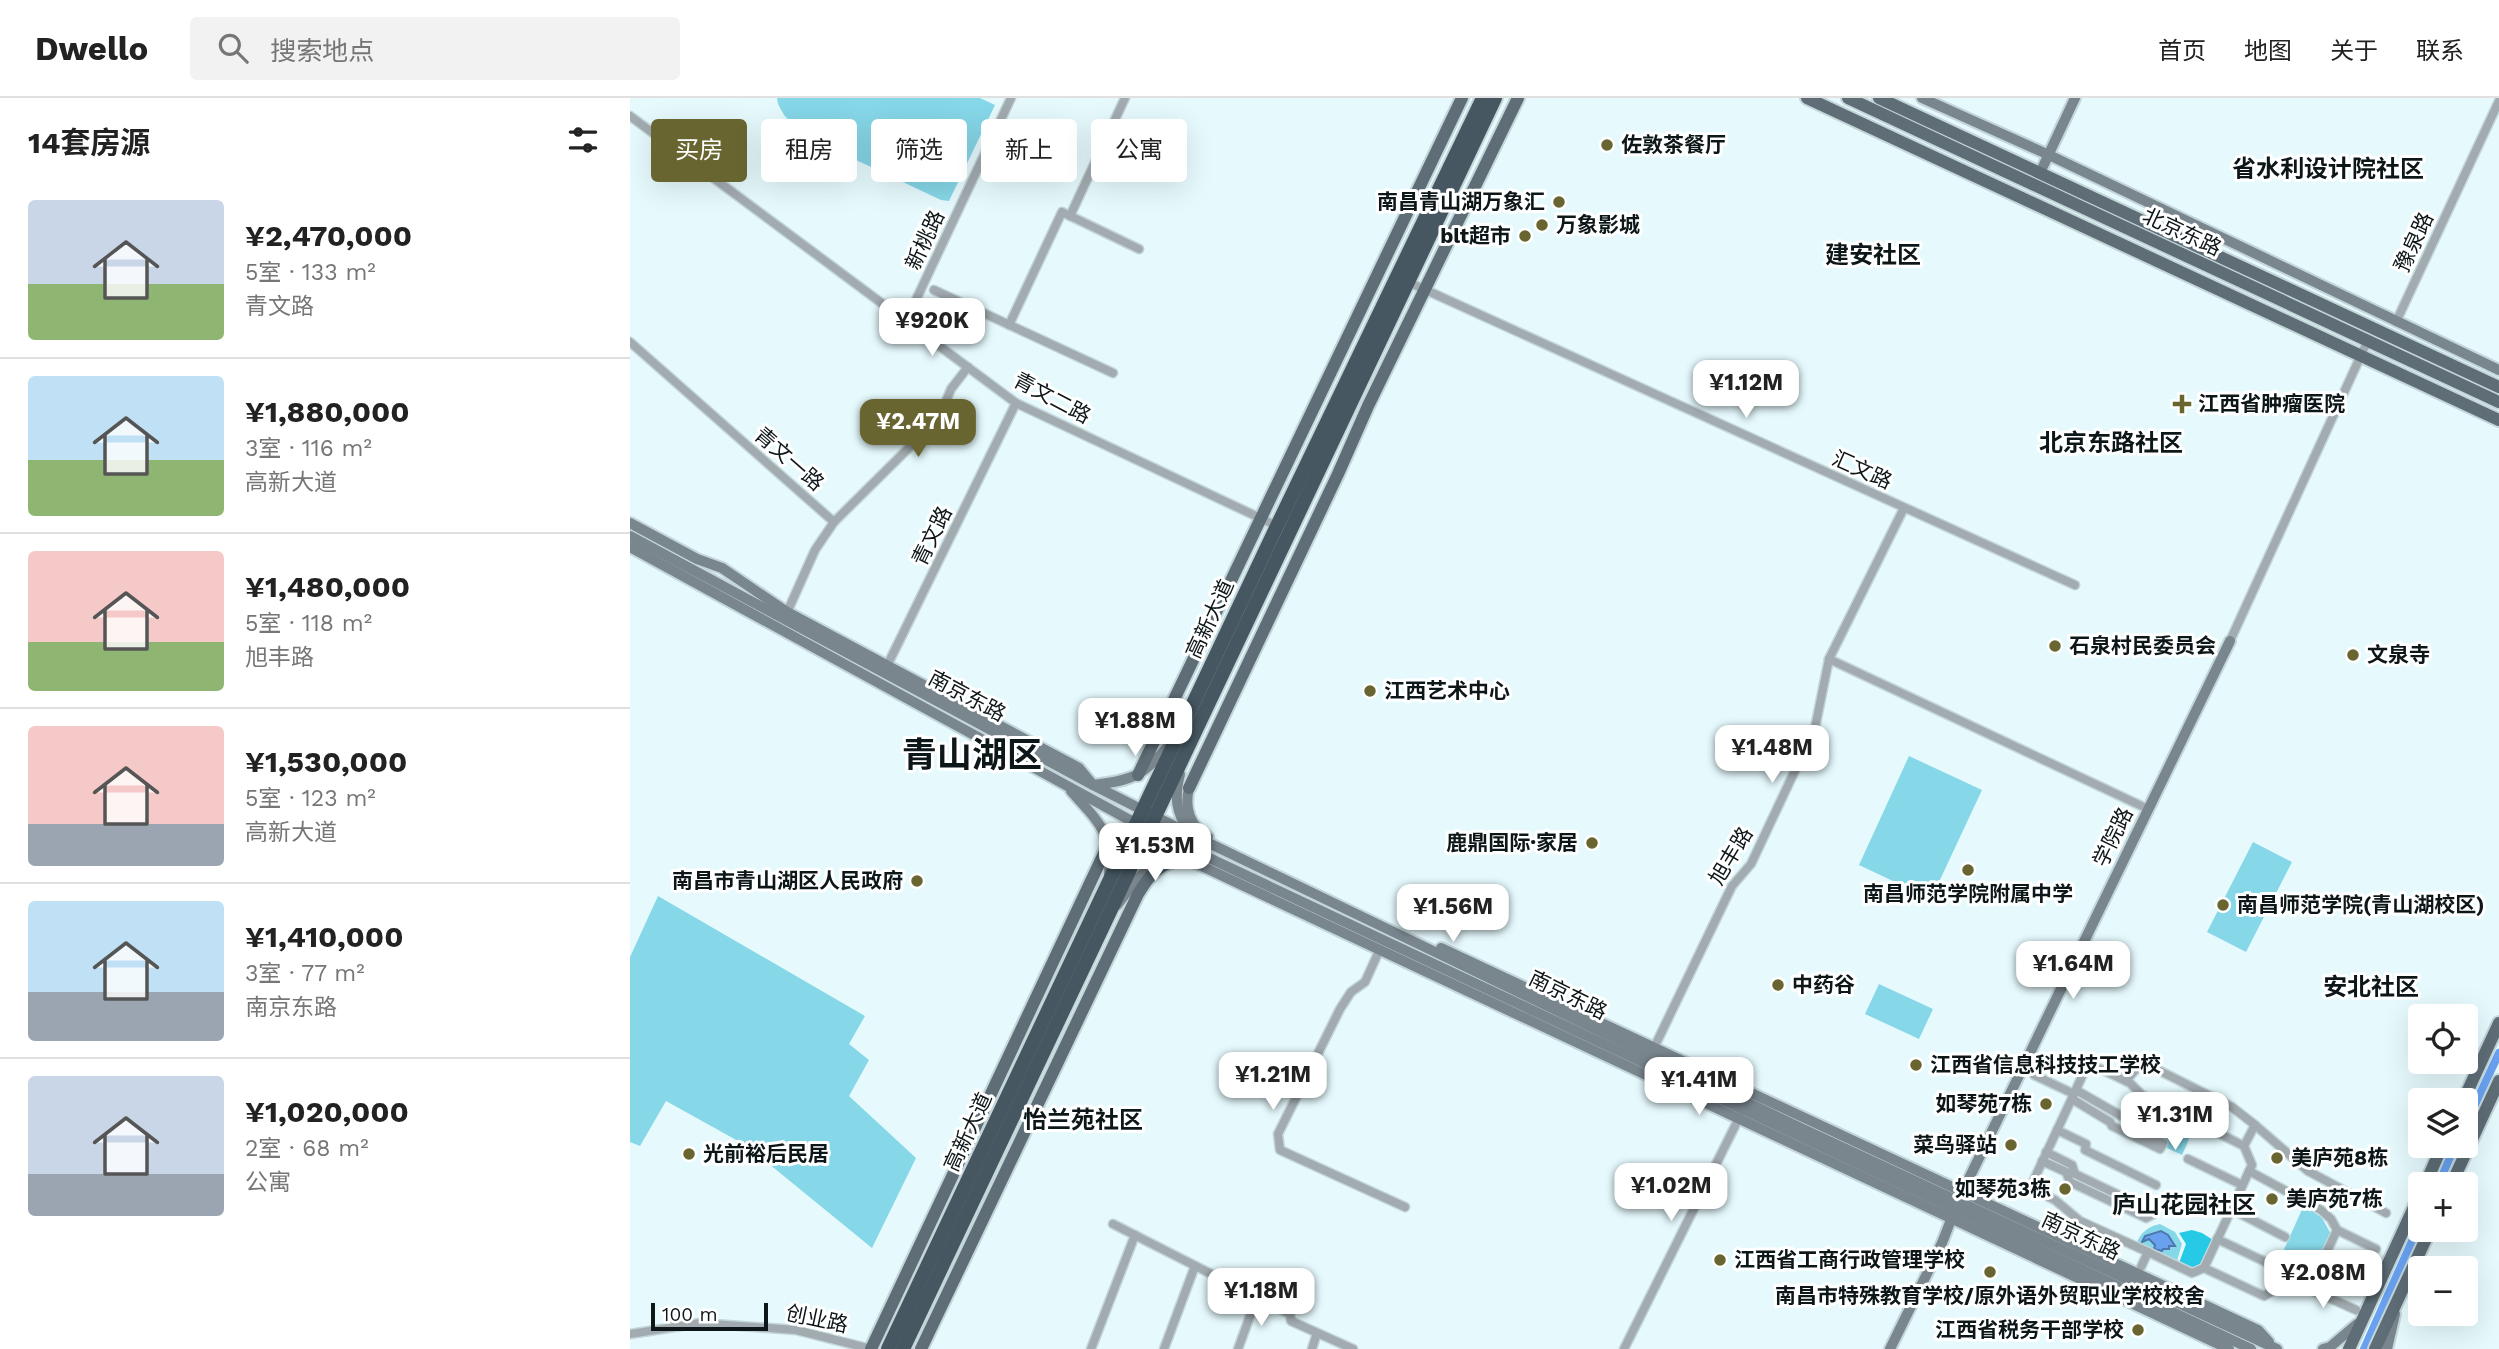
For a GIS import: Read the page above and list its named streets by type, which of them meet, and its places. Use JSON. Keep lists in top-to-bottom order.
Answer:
{
  "streets": {
    "highway": ["高新大道"],
    "main road": ["北京东路", "南京东路", "学院路"],
    "street": [
      "新桃路",
      "豫泉路",
      "青文二路",
      "青文一路",
      "汇文路",
      "青文路",
      "旭丰路",
      "创业路"
    ]
  },
  "crossings": [
    ["北京东路", "学院路"],
    ["新桃路", "青文二路"],
    ["青文二路", "青文路"],
    ["青文二路", "高新大道"],
    ["汇文路", "高新大道"],
    ["汇文路", "旭丰路"],
    ["青文路", "南京东路"],
    ["高新大道", "南京东路"],
    ["南京东路", "学院路"],
    ["南京东路", "旭丰路"]
  ],
  "districts": [
    "省水利设计院社区",
    "建安社区",
    "北京东路社区",
    "青山湖区",
    "安北社区",
    "怡兰苑社区",
    "庐山花园社区"
  ],
  "places": {
    "other": [
      "佐敦茶餐厅",
      "南昌青山湖万象汇",
      "万象影城",
      "blt超市",
      "石泉村民委员会",
      "文泉寺",
      "江西艺术中心",
      "鹿鼎国际·家居",
      "南昌师范学院附属中学",
      "南昌市青山湖区人民政府",
      "南昌师范学院(青山湖校区)",
      "中药谷",
      "江西省信息科技技工学校",
      "如琴苑7栋",
      "菜鸟驿站",
      "光前裕后民居",
      "美庐苑8栋",
      "如琴苑3栋",
      "美庐苑7栋",
      "江西省工商行政管理学校",
      "南昌市特殊教育学校/原外语外贸职业学校校舍",
      "江西省税务干部学校"
    ],
    "health": ["江西省肿瘤医院"]
  },
  "scale_bar": "100 m",
  "page": {
    "header": "Dwello",
    "search": "搜索地点",
    "nav": [
      "首页",
      "地图",
      "关于",
      "联系"
    ],
    "heading": "14套房源",
    "chip": [
      "买房",
      "租房",
      "筛选",
      "新上",
      "公寓"
    ],
    "list": [
      {
        "name": "¥2,470,000",
        "note": "5室 · 133 m² · 青文路"
      },
      {
        "name": "¥1,880,000",
        "note": "3室 · 116 m² · 高新大道"
      },
      {
        "name": "¥1,480,000",
        "note": "5室 · 118 m² · 旭丰路"
      },
      {
        "name": "¥1,530,000",
        "note": "5室 · 123 m² · 高新大道"
      },
      {
        "name": "¥1,410,000",
        "note": "3室 · 77 m² · 南京东路"
      },
      {
        "name": "¥1,020,000",
        "note": "2室 · 68 m² · 公寓"
      }
    ],
    "price": [
      "¥920K",
      "¥1.12M",
      "¥2.47M",
      "¥1.88M",
      "¥1.48M",
      "¥1.53M",
      "¥1.56M",
      "¥1.64M",
      "¥1.21M",
      "¥1.41M",
      "¥1.31M",
      "¥1.02M",
      "¥2.08M",
      "¥1.18M"
    ],
    "map_buttons": ["+", "−"],
    "scale": "100 m"
  }
}
